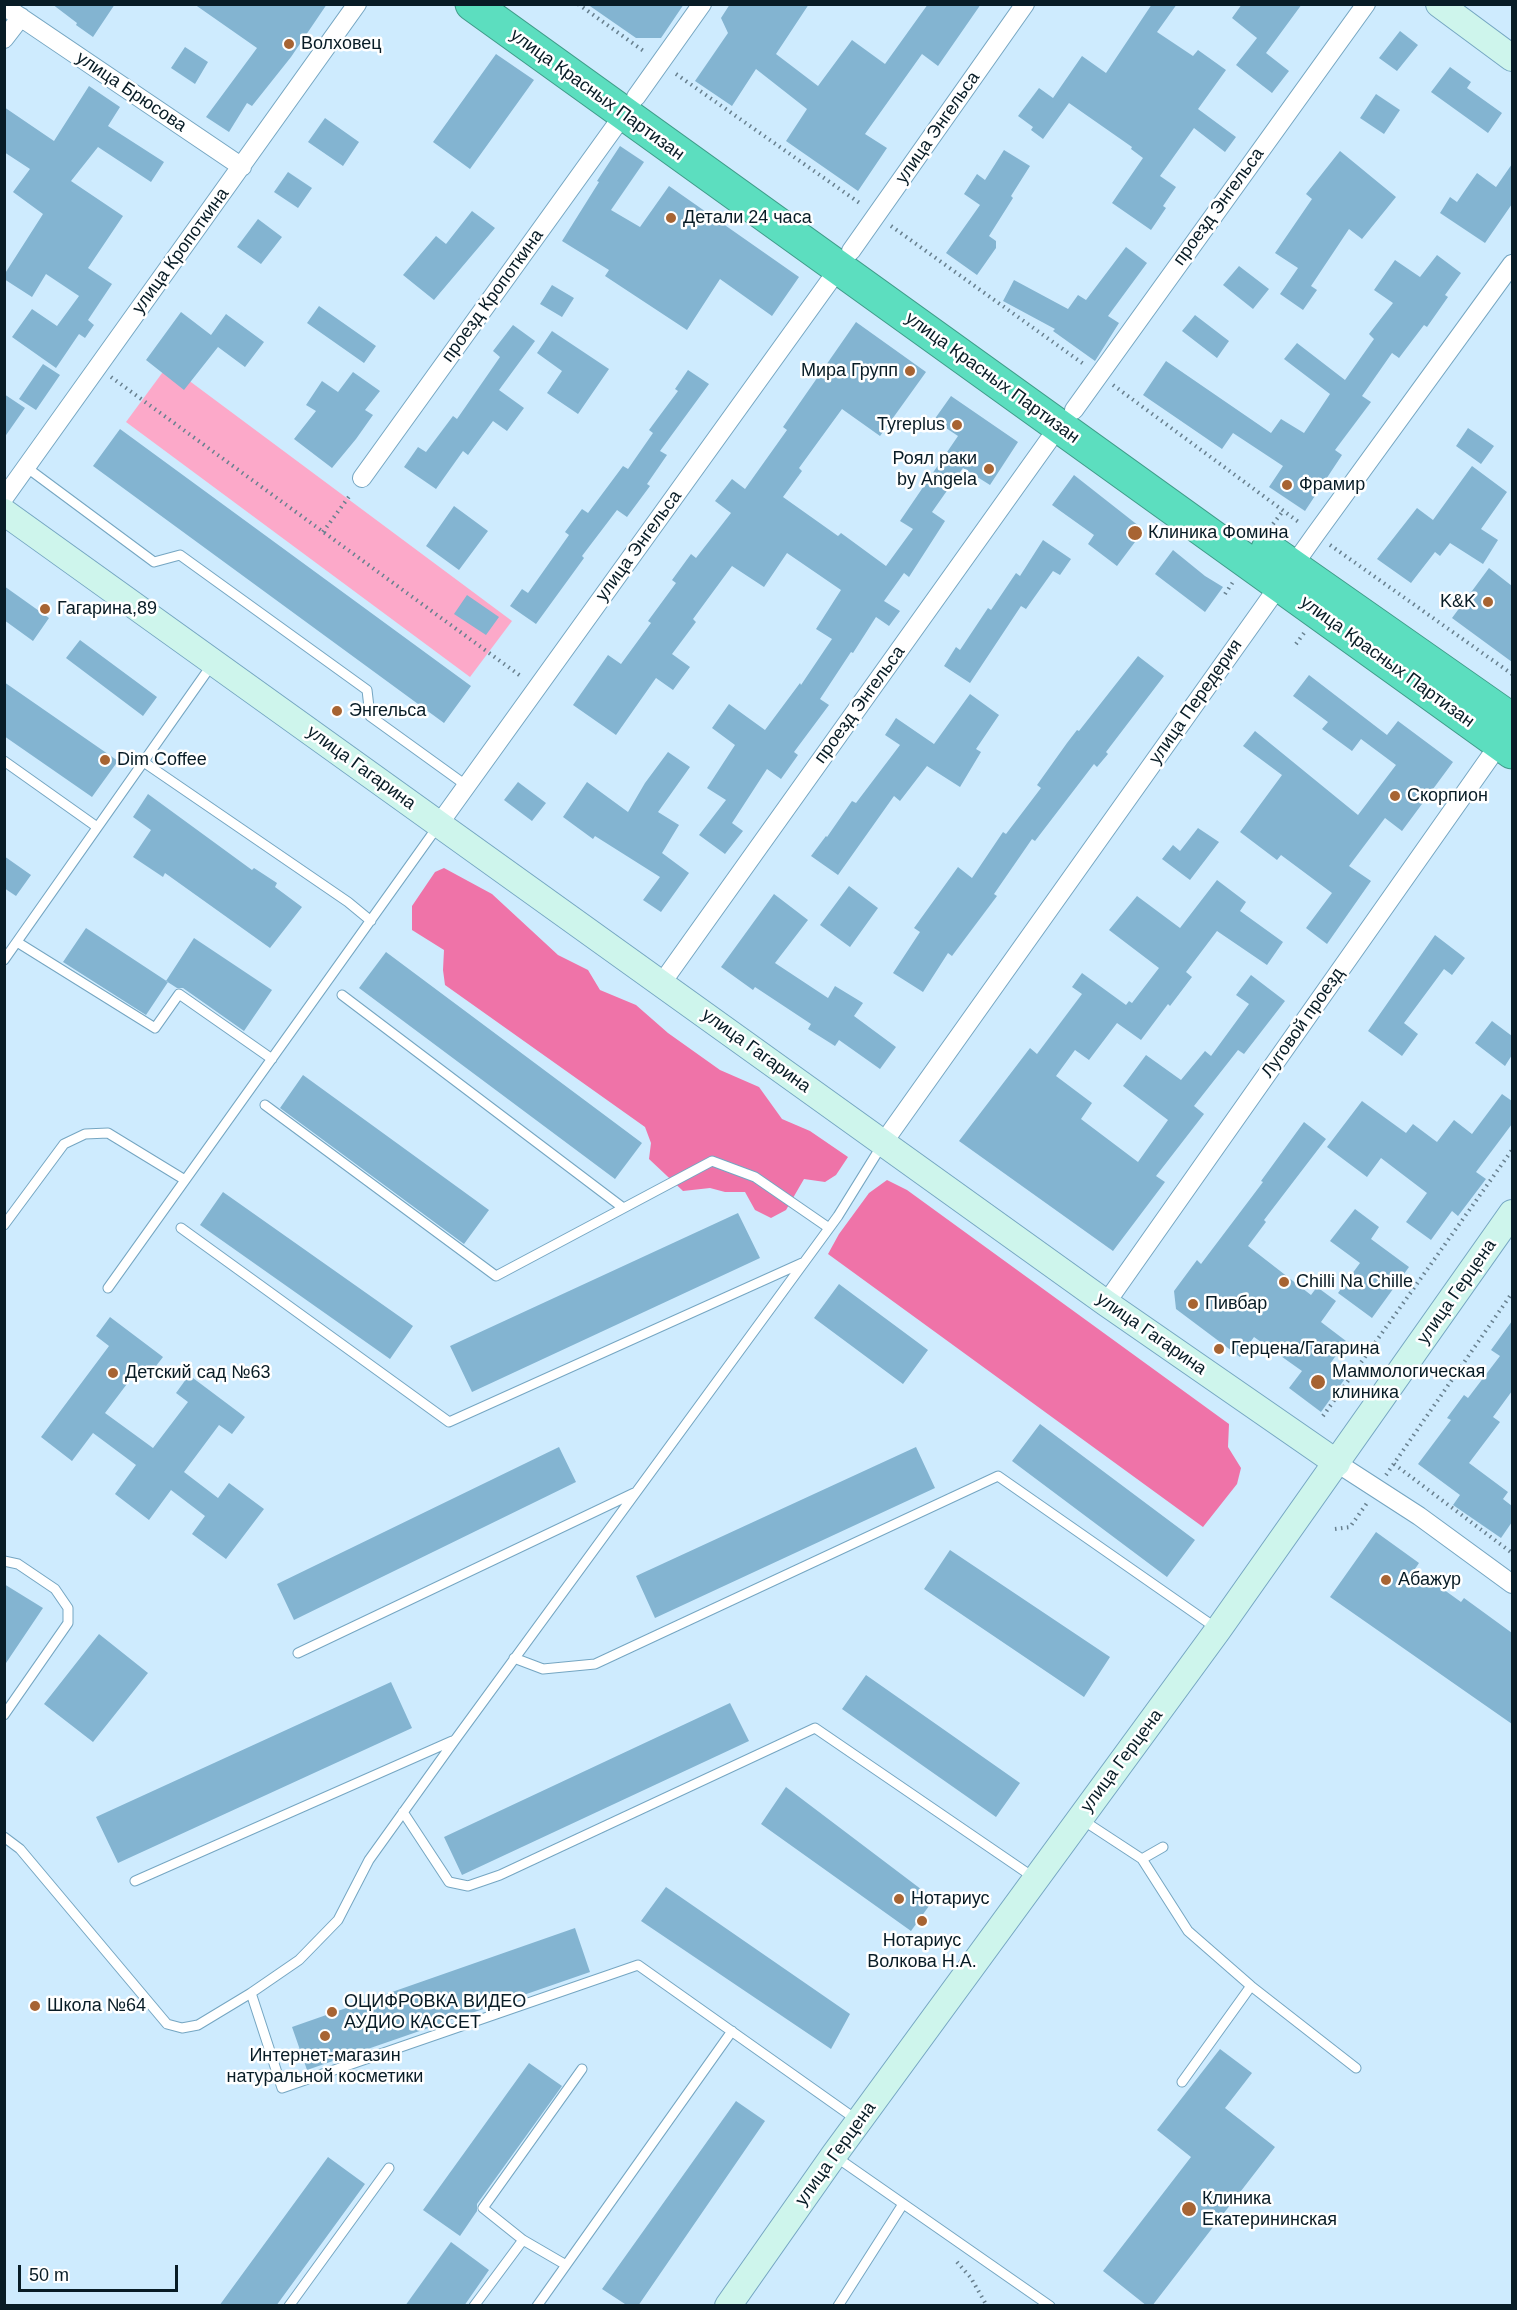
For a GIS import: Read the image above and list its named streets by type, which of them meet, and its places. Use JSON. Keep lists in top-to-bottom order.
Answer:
{
  "streets": {
    "highway": ["улица Красных Партизан"],
    "street": [
      "улица Брюсова",
      "улица Энгельса",
      "проезд Энгельса",
      "улица Кропоткина",
      "проезд Кропоткина",
      "улица Передерия",
      "улица Гагарина",
      "Луговой проезд",
      "улица Герцена"
    ]
  },
  "crossings": [
    ["улица Брюсова", "улица Кропоткина"],
    ["улица Красных Партизан", "улица Энгельса"],
    ["улица Красных Партизан", "проезд Энгельса"],
    ["улица Красных Партизан", "проезд Кропоткина"],
    ["улица Красных Партизан", "улица Передерия"],
    ["улица Красных Партизан", "Луговой проезд"],
    ["улица Энгельса", "улица Гагарина"],
    ["проезд Энгельса", "улица Гагарина"],
    ["улица Передерия", "улица Гагарина"],
    ["улица Гагарина", "Луговой проезд"],
    ["улица Гагарина", "улица Герцена"]
  ],
  "places": [
    "Волховец",
    "Детали 24 часа",
    "Мира Групп",
    "Tyreplus",
    "Роял раки by Angela",
    "Фрамир",
    "Клиника Фомина",
    "K&K",
    "Гагарина,89",
    "Энгельса",
    "Dim Coffee",
    "Скорпион",
    "Chilli Na Chille",
    "Пивбар",
    "Герцена/Гагарина",
    "Детский сад №63",
    "Маммологическая клиника",
    "Абажур",
    "Нотариус",
    "Нотариус Волкова Н.А.",
    "Школа №64",
    "ОЦИФРОВКА ВИДЕО АУДИО КАССЕТ",
    "Интернет-магазин натуральной косметики",
    "Клиника Екатерининская"
  ],
  "scale_bar": "50 m"
}
